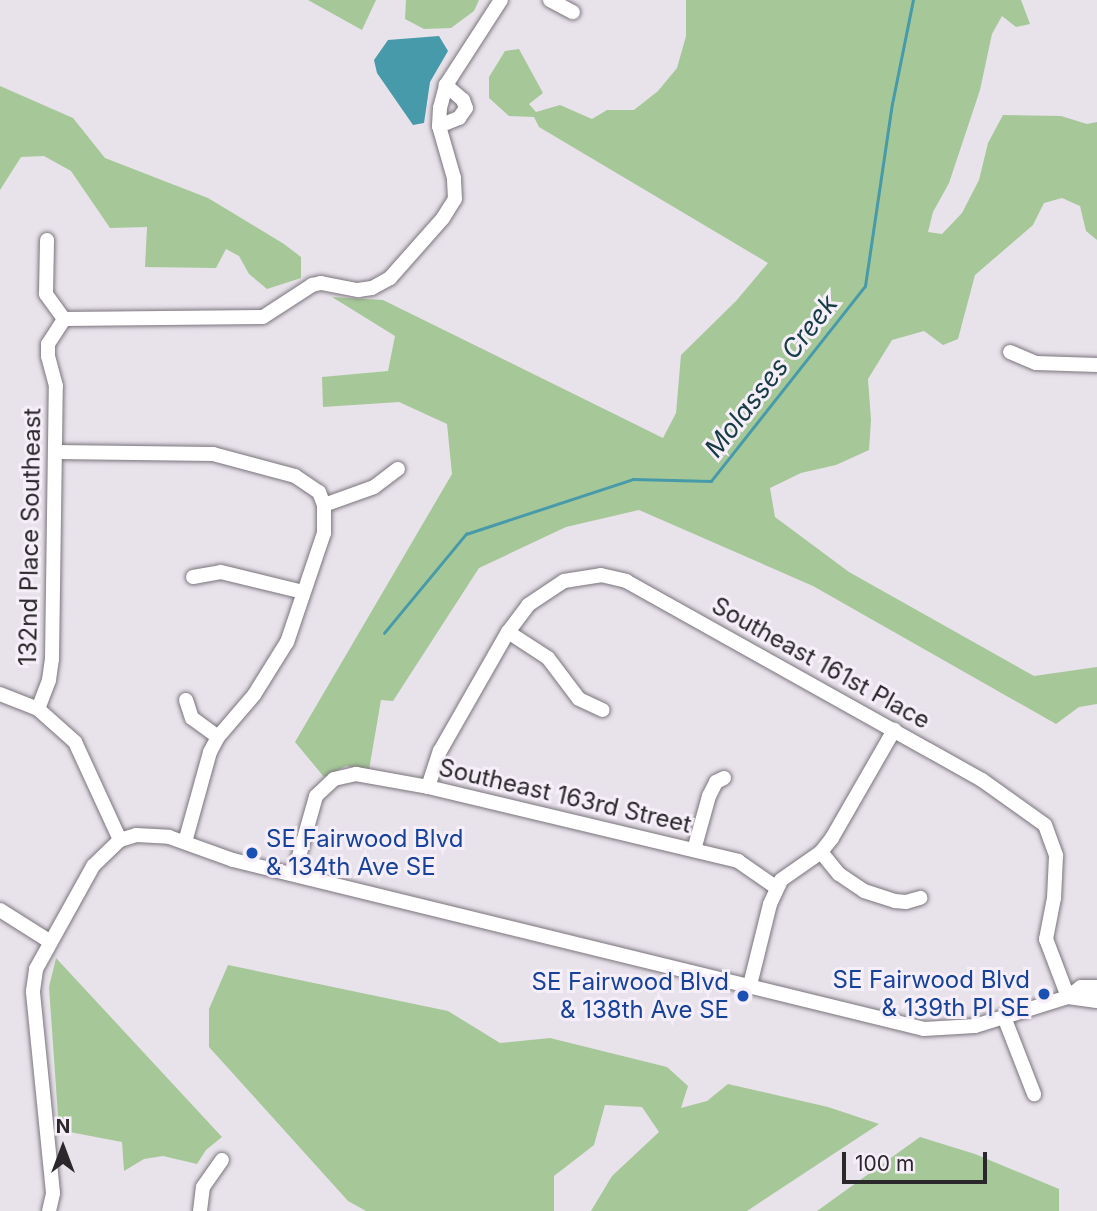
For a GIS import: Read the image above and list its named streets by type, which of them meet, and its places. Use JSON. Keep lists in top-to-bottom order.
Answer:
{
  "streets": {
    "street": ["132nd Place Southeast", "Southeast 161st Place", "Southeast 163rd Street"]
  },
  "water": ["Molasses Creek"],
  "places": ["SE Fairwood Blvd & 134th Ave SE", "SE Fairwood Blvd & 139th Pl SE", "SE Fairwood Blvd & 138th Ave SE"],
  "scale_bar": "100 m",
  "north": "top"
}
